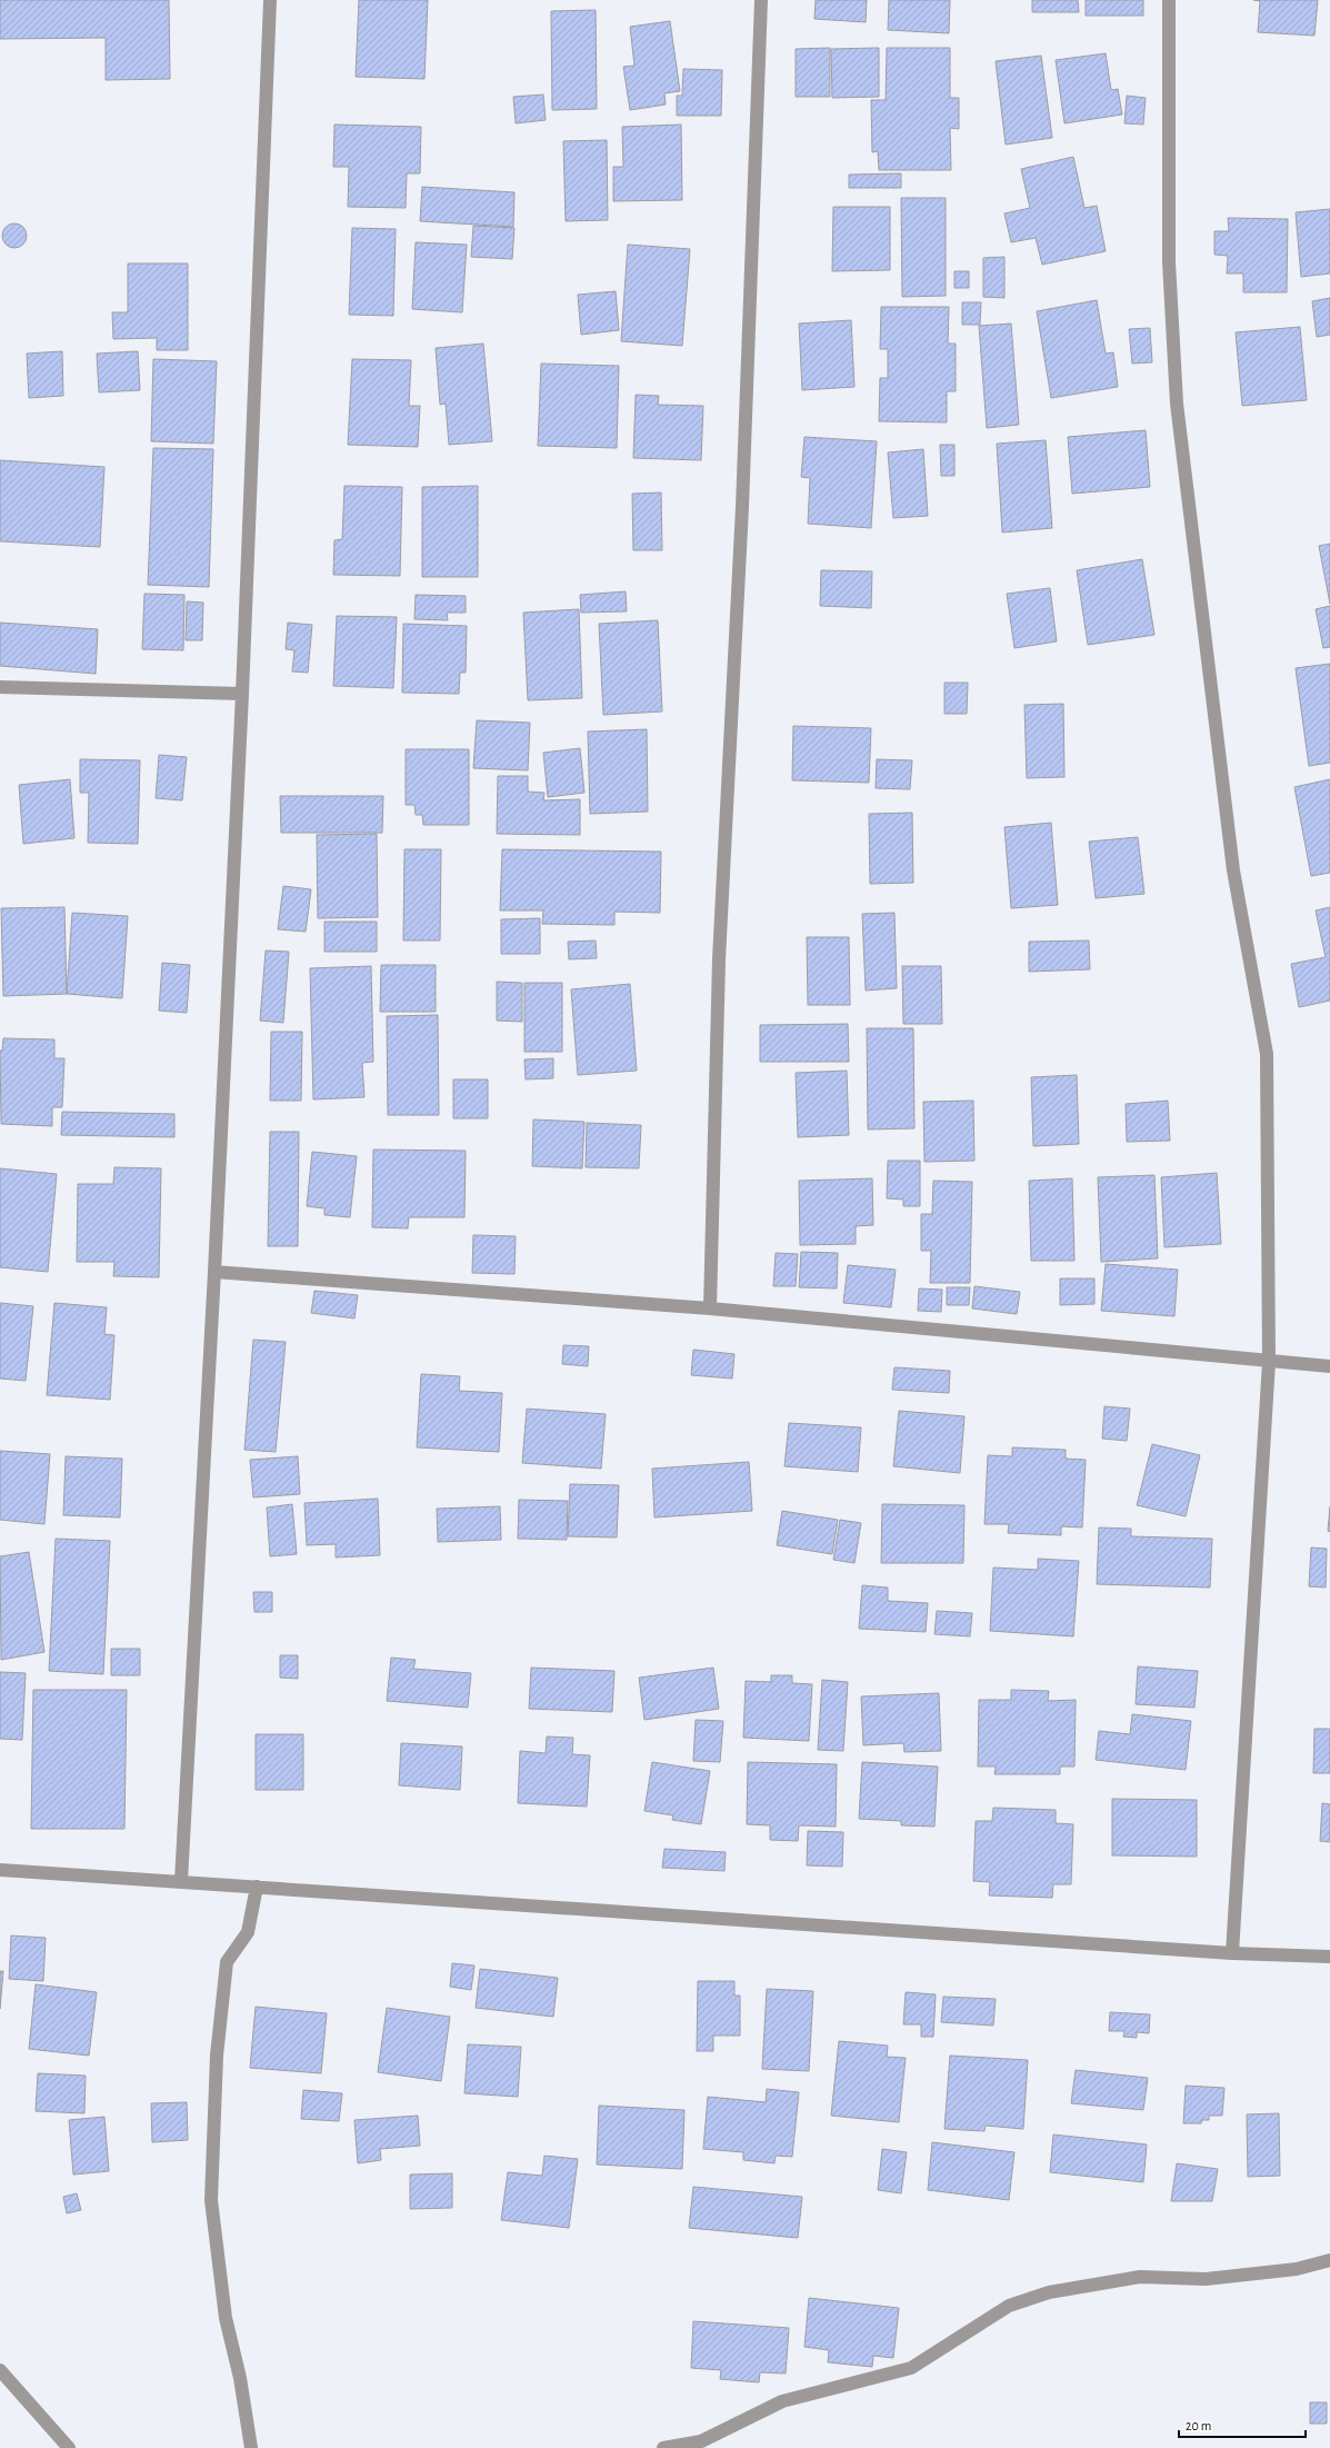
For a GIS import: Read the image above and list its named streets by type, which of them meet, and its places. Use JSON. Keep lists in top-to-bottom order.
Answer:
{
  "scale_bar": "20 m"
}
